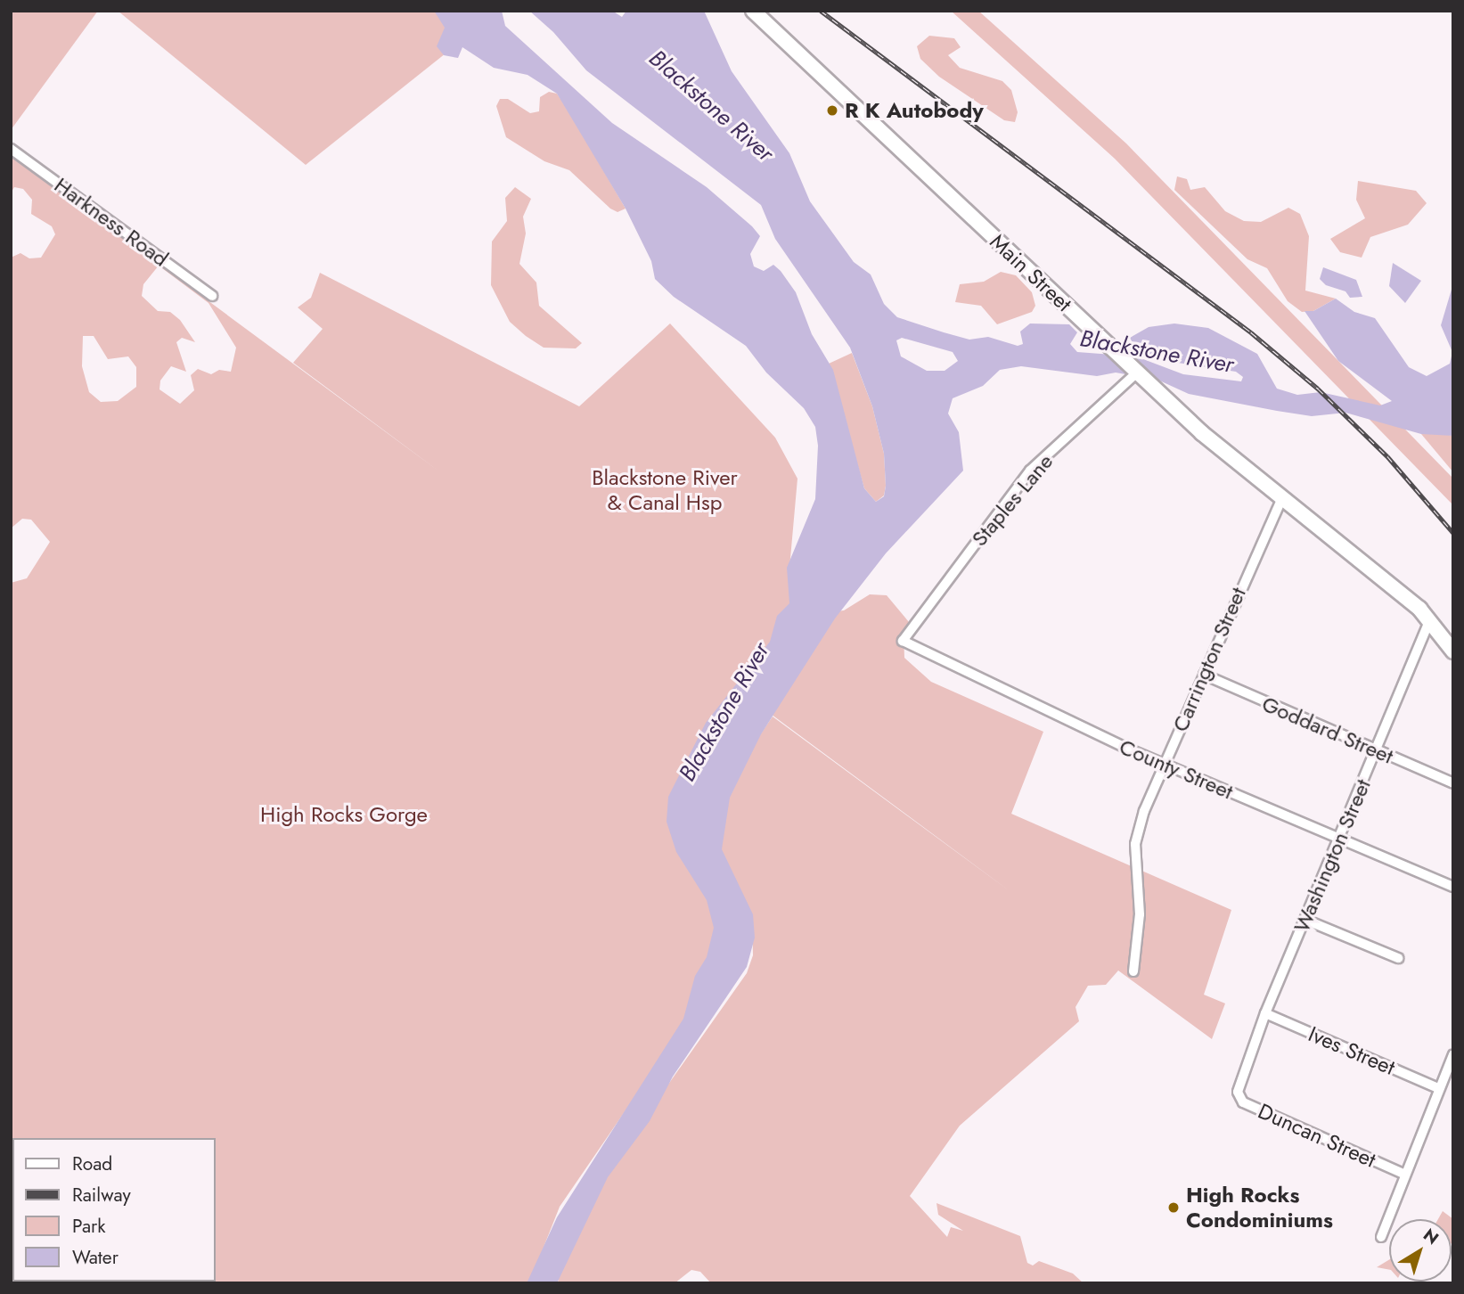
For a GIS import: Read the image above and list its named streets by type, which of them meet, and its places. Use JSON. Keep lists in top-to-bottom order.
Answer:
{
  "streets": {
    "main road": ["Main Street"],
    "street": [
      "Harkness Road",
      "Staples Lane",
      "Carrington Street",
      "Goddard Street",
      "County Street",
      "Washington Street",
      "Ives Street",
      "Duncan Street"
    ]
  },
  "crossings": [
    ["Main Street", "Staples Lane"],
    ["Main Street", "Carrington Street"],
    ["Main Street", "Washington Street"],
    ["Staples Lane", "County Street"],
    ["Carrington Street", "Goddard Street"],
    ["Carrington Street", "County Street"],
    ["Goddard Street", "Washington Street"],
    ["County Street", "Washington Street"],
    ["Washington Street", "Ives Street"],
    ["Washington Street", "Duncan Street"]
  ],
  "water": ["Blackstone River"],
  "parks": ["Blackstone River & Canal Hsp", "High Rocks Gorge"],
  "places": ["R K Autobody", "High Rocks Condominiums"],
  "legend": [
    "Road",
    "Railway",
    "Park",
    "Water"
  ],
  "north": "top right"
}
